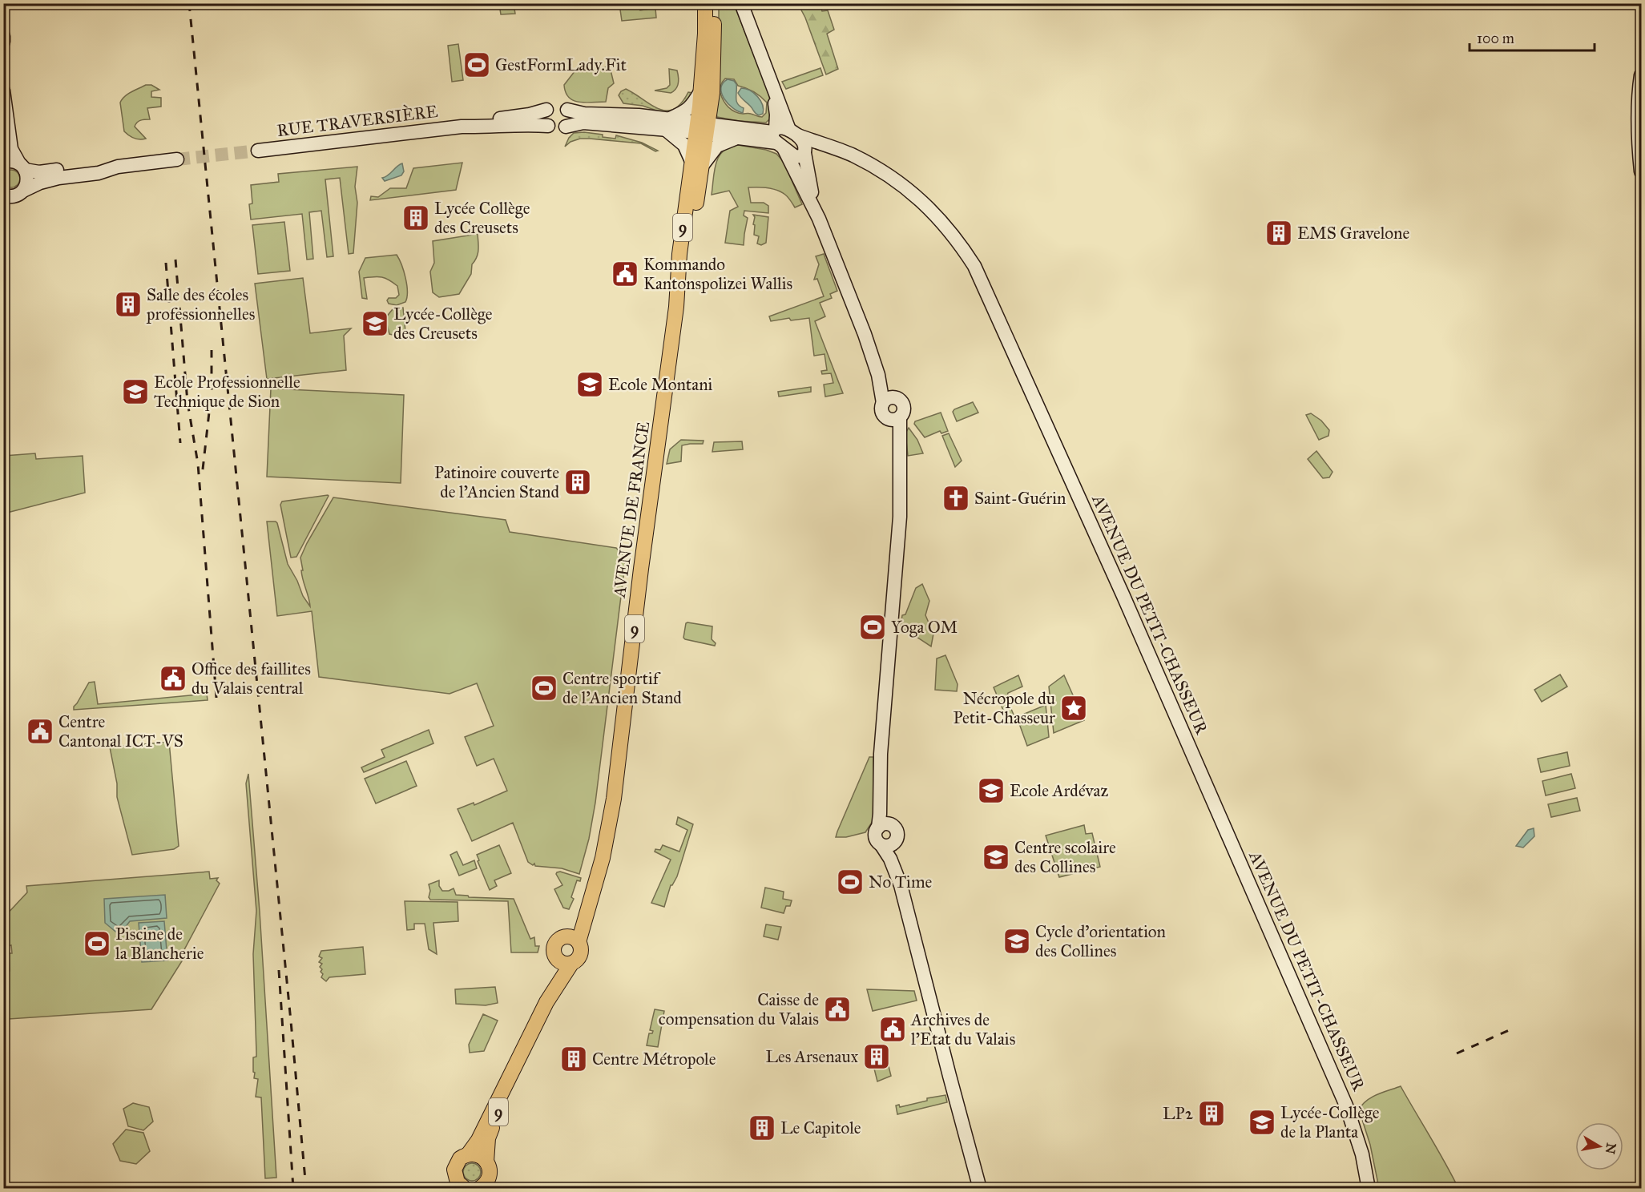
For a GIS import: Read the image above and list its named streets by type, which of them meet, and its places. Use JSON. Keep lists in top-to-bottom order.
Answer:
{
  "streets": {
    "main road": ["9", "AVENUE DE FRANCE"],
    "street": ["RUE TRAVERSIÈRE", "AVENUE DU PETIT-CHASSEUR"]
  },
  "crossings": [
    ["9", "AVENUE DE FRANCE"]
  ],
  "places": {
    "sports": [
      "GestFormLady.Fit",
      "Yoga OM",
      "Centre sportif de l'Ancien Stand",
      "No Time",
      "Piscine de la Blancherie"
    ],
    "building": [
      "Lycée Collège des Creusets",
      "EMS Gravelone",
      "Salle des écoles professionnelles",
      "Patinoire couverte de l'Ancien Stand",
      "Les Arsenaux",
      "Centre Métropole",
      "LP2",
      "Le Capitole"
    ],
    "public building": [
      "Kommando Kantonspolizei Wallis",
      "Office des faillites du Valais central",
      "Centre Cantonal ICT-VS",
      "Caisse de compensation du Valais",
      "Archives de l'Etat du Valais"
    ],
    "school or university": [
      "Lycée-Collège des Creusets",
      "Ecole Montani",
      "Ecole Professionnelle Technique de Sion",
      "Ecole Ardévaz",
      "Centre scolaire des Collines",
      "Cycle d'orientation des Collines",
      "Lycée-Collège de la Planta"
    ],
    "church": ["Saint-Guérin"],
    "place": ["Nécropole du Petit-Chasseur"]
  },
  "scale_bar": "100 m",
  "north": "right"
}
